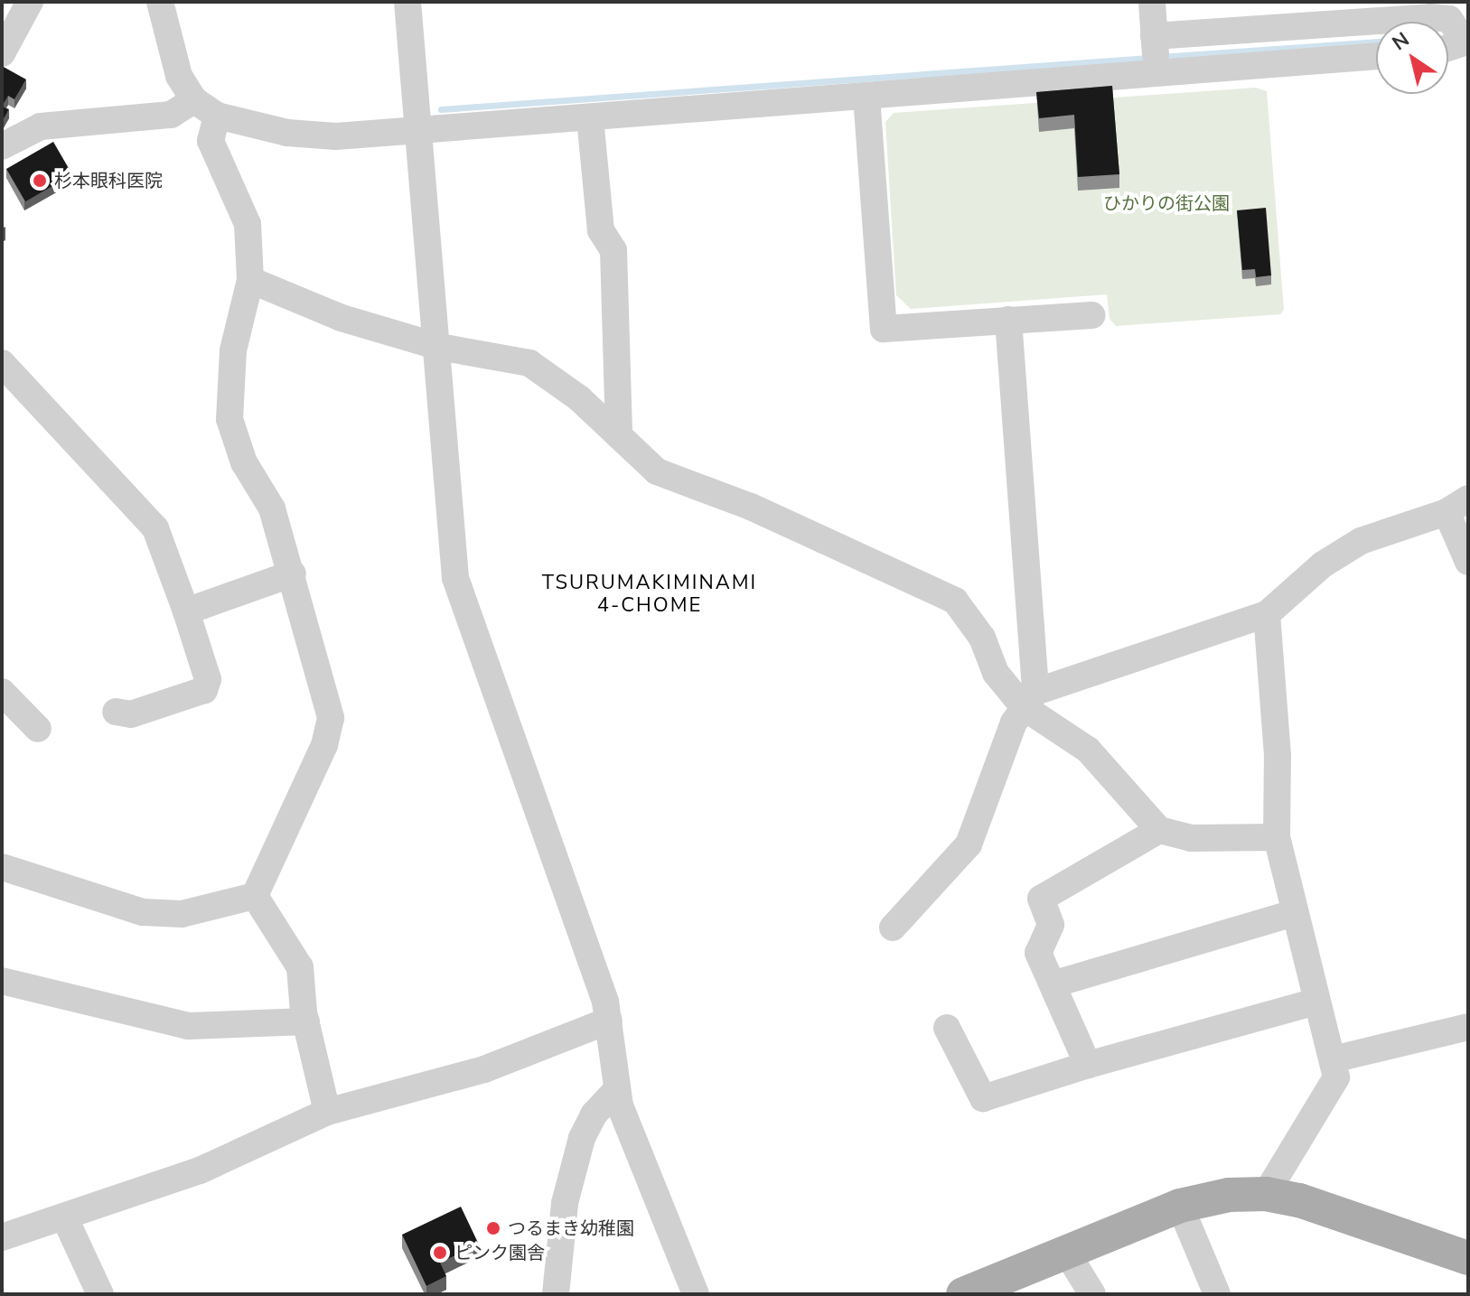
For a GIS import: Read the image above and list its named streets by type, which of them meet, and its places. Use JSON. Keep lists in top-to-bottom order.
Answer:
{
  "districts": ["TSURUMAKIMINAMI 4-CHOME"],
  "parks": ["ひかりの街公園"],
  "places": ["杉本眼科医院", "つるまき幼稚園", "ピンク園舎"],
  "north": "top left"
}
